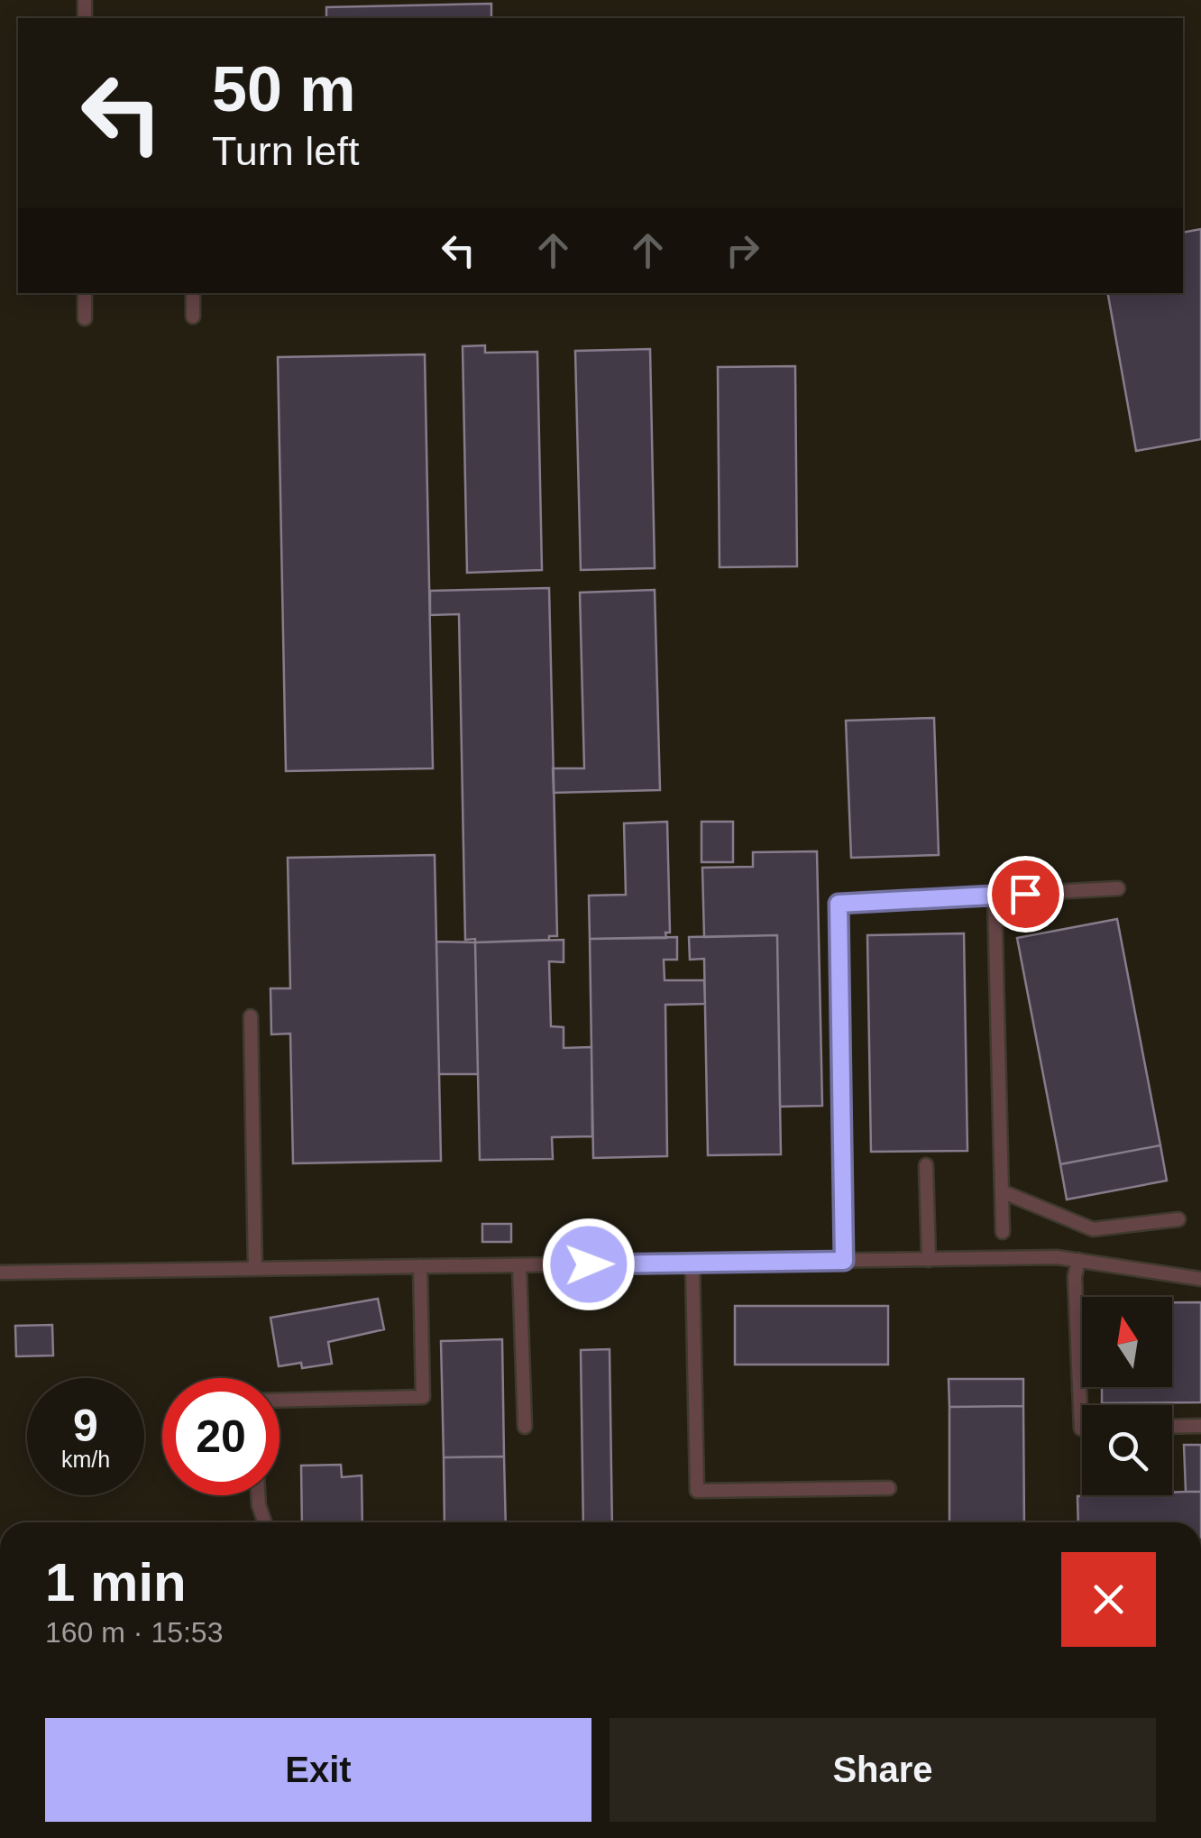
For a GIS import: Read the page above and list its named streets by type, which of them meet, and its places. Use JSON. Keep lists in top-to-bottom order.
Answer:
{
  "north": "top",
  "page": {
    "turn": ["50 m", "Turn left"],
    "speed": "9 km/h",
    "limit": "20",
    "heading": ["1 min", "160 m · 15:53"],
    "buttons": ["Exit", "Share"]
  }
}
